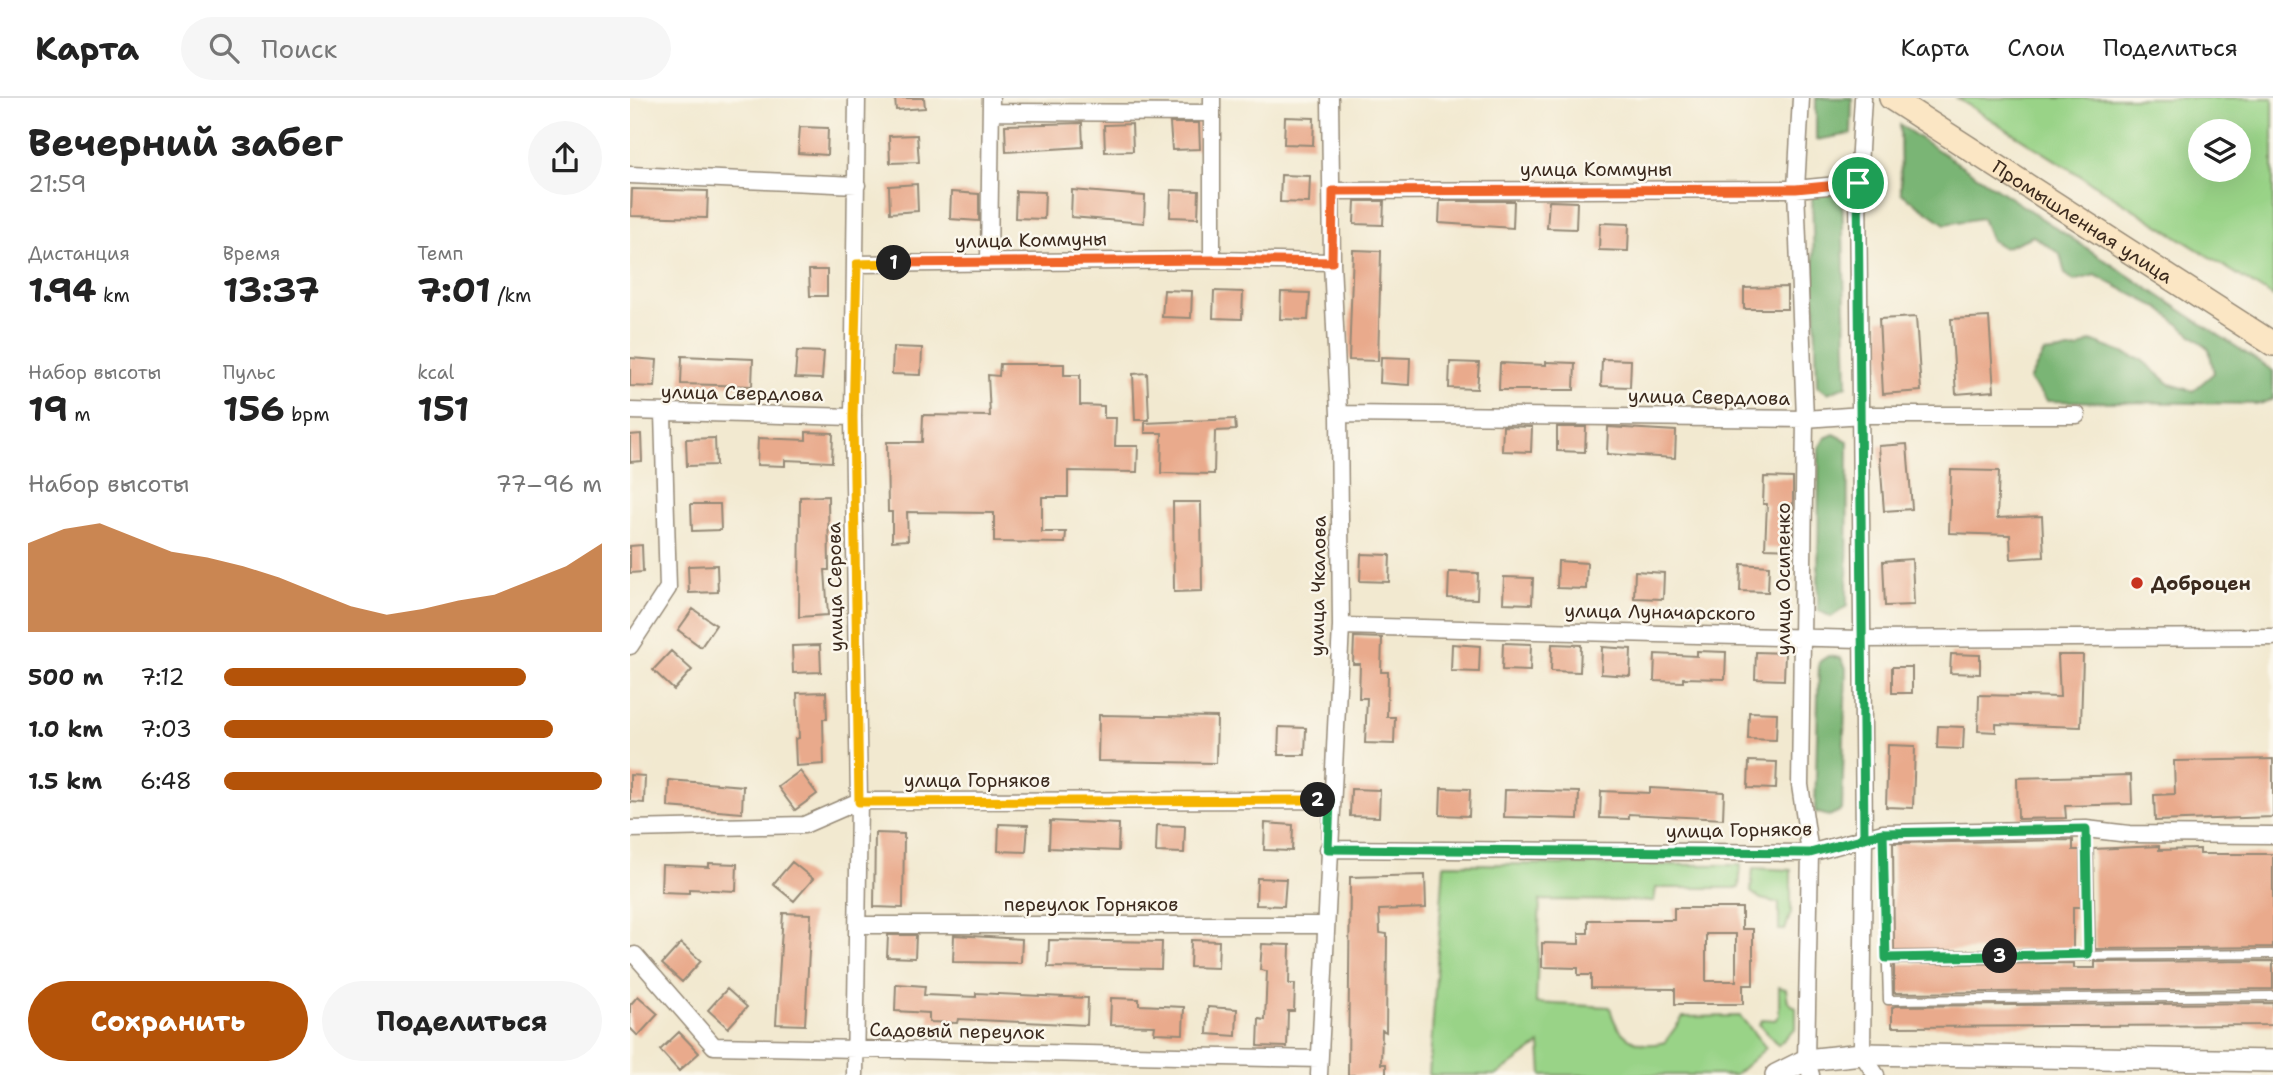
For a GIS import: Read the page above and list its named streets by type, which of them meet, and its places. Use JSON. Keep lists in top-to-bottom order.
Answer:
{
  "streets": {
    "main road": ["Промышленная улица"],
    "street": [
      "улица Коммуны",
      "улица Свердлова",
      "улица Осипенко",
      "улица Чкалова",
      "улица Серова",
      "улица Луначарского",
      "улица Горняков",
      "переулок Горняков",
      "Садовый переулок"
    ]
  },
  "crossings": [
    ["улица Коммуны", "улица Осипенко"],
    ["улица Коммуны", "улица Чкалова"],
    ["улица Коммуны", "улица Серова"],
    ["улица Свердлова", "улица Осипенко"],
    ["улица Свердлова", "улица Чкалова"],
    ["улица Свердлова", "улица Серова"],
    ["улица Осипенко", "улица Луначарского"],
    ["улица Осипенко", "улица Горняков"],
    ["улица Чкалова", "улица Луначарского"],
    ["улица Чкалова", "улица Горняков"],
    ["улица Чкалова", "переулок Горняков"],
    ["улица Чкалова", "Садовый переулок"],
    ["улица Серова", "улица Горняков"],
    ["улица Серова", "переулок Горняков"],
    ["улица Серова", "Садовый переулок"]
  ],
  "places": ["Доброцен"],
  "page": {
    "header": "Карта",
    "search": "Поиск",
    "nav": ["Карта", "Слои", "Поделиться"],
    "heading": ["Вечерний забег", "21:59"],
    "stats": [
      ["Дистанция", "1.94 km"],
      ["Время", "13:37"],
      ["Темп", "7:01 /km"],
      ["Набор высоты", "19 m"],
      ["Пульс", "156 bpm"],
      ["kcal", "151"]
    ],
    "pins": ["1", "2", "3"],
    "chart": ["Набор высоты", "77–96 m"],
    "list": [
      {
        "name": "500 m",
        "note": "7:12"
      },
      {
        "name": "1.0 km",
        "note": "7:03"
      },
      {
        "name": "1.5 km",
        "note": "6:48"
      }
    ],
    "buttons": ["Сохранить", "Поделиться"]
  }
}
